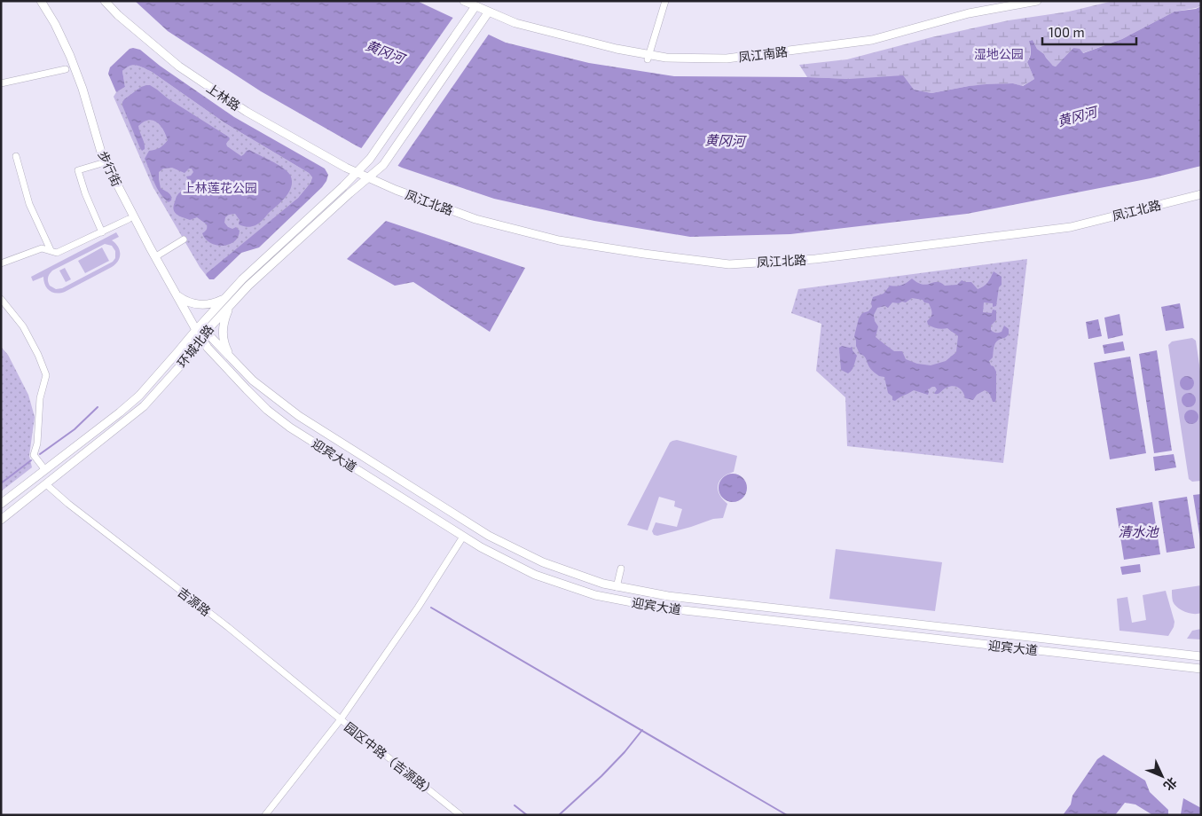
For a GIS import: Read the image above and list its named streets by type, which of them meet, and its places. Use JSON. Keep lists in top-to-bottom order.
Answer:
{
  "streets": {
    "main road": [
      "凤江南路",
      "上林路",
      "步行街",
      "凤江北路",
      "环城北路",
      "迎宾大道"
    ],
    "street": ["吉源路", "园区中路（吉源路）"]
  },
  "crossings": [
    ["凤江南路", "环城北路"],
    ["上林路", "凤江北路"],
    ["上林路", "环城北路"],
    ["步行街", "环城北路"],
    ["步行街", "迎宾大道"],
    ["凤江北路", "环城北路"],
    ["环城北路", "迎宾大道"],
    ["环城北路", "吉源路"],
    ["吉源路", "园区中路（吉源路）"]
  ],
  "water": ["黄冈河", "清水池"],
  "parks": ["湿地公园", "上林莲花公园"],
  "scale_bar": "100 m",
  "north": "bottom right"
}
